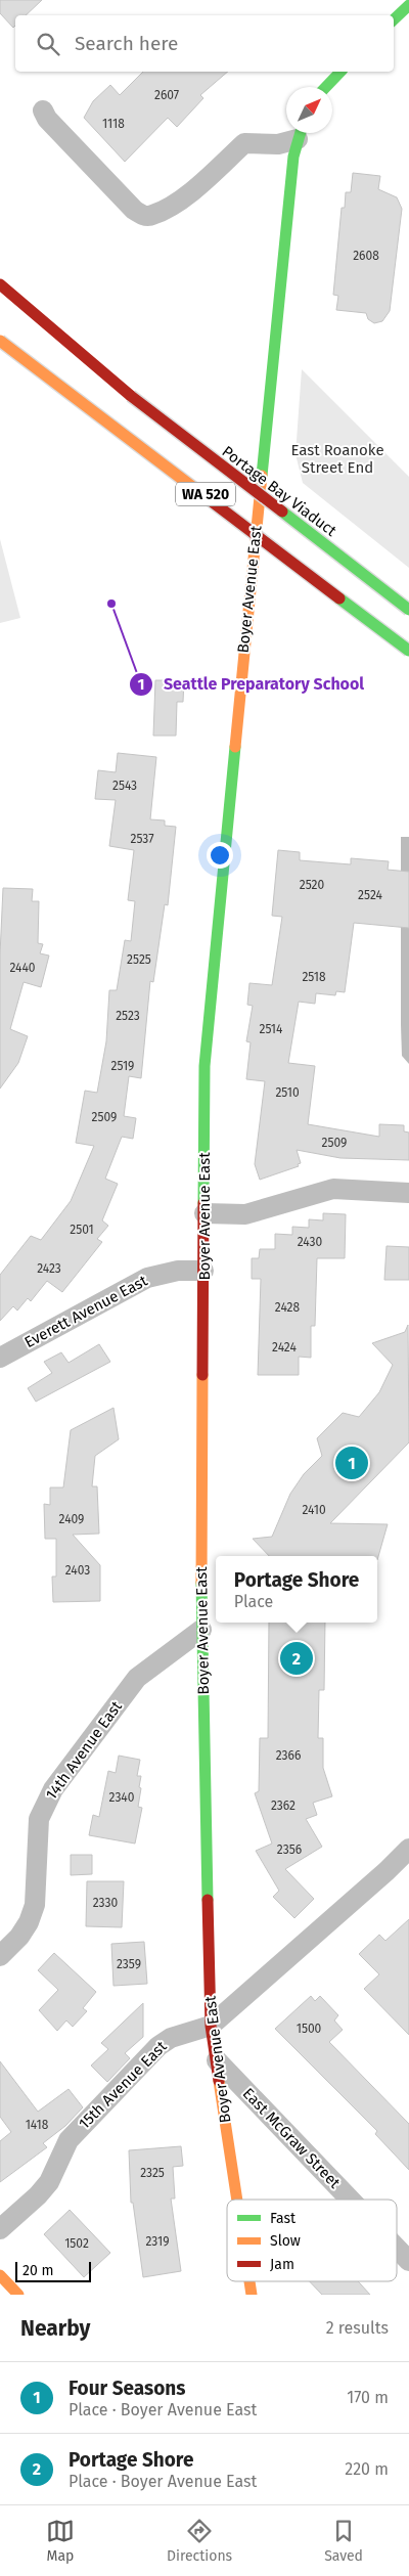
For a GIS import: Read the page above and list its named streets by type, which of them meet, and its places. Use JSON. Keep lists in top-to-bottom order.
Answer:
{
  "streets": {
    "main road": ["Portage Bay Viaduct", "WA 520", "Boyer Avenue East"],
    "street": [
      "Everett Avenue East",
      "14th Avenue East",
      "15th Avenue East",
      "East McGraw Street"
    ]
  },
  "crossings": [
    ["Boyer Avenue East", "Everett Avenue East"],
    ["Boyer Avenue East", "14th Avenue East"],
    ["Boyer Avenue East", "15th Avenue East"],
    ["Boyer Avenue East", "East McGraw Street"]
  ],
  "parks": ["East Roanoke Street End"],
  "places": ["Seattle Preparatory School"],
  "house_numbers": [
    "2607",
    "1118",
    "2608",
    "2543",
    "2537",
    "2520",
    "2524",
    "2525",
    "2440",
    "2518",
    "2523",
    "2514",
    "2519",
    "2510",
    "2509",
    "2509",
    "2501",
    "2430",
    "2423",
    "2428",
    "2424",
    "2410",
    "2409",
    "2403",
    "2366",
    "2340",
    "2362",
    "2356",
    "2330",
    "2359",
    "1500",
    "1418",
    "2325",
    "2319",
    "1502"
  ],
  "legend": ["Fast", "Slow", "Jam"],
  "scale_bar": "20 m",
  "north": "top right",
  "page": {
    "search": "Search here",
    "pins": ["1", "2"],
    "popup": ["Portage Shore", "Place"],
    "scale": "20 m",
    "heading": ["Nearby", "2 results"],
    "list": [
      {
        "mark": "1",
        "name": "Four Seasons",
        "note": "Place · Boyer Avenue East",
        "value": "170 m"
      },
      {
        "mark": "2",
        "name": "Portage Shore",
        "note": "Place · Boyer Avenue East",
        "value": "220 m"
      }
    ],
    "nav": ["Map", "Directions", "Saved"]
  }
}
